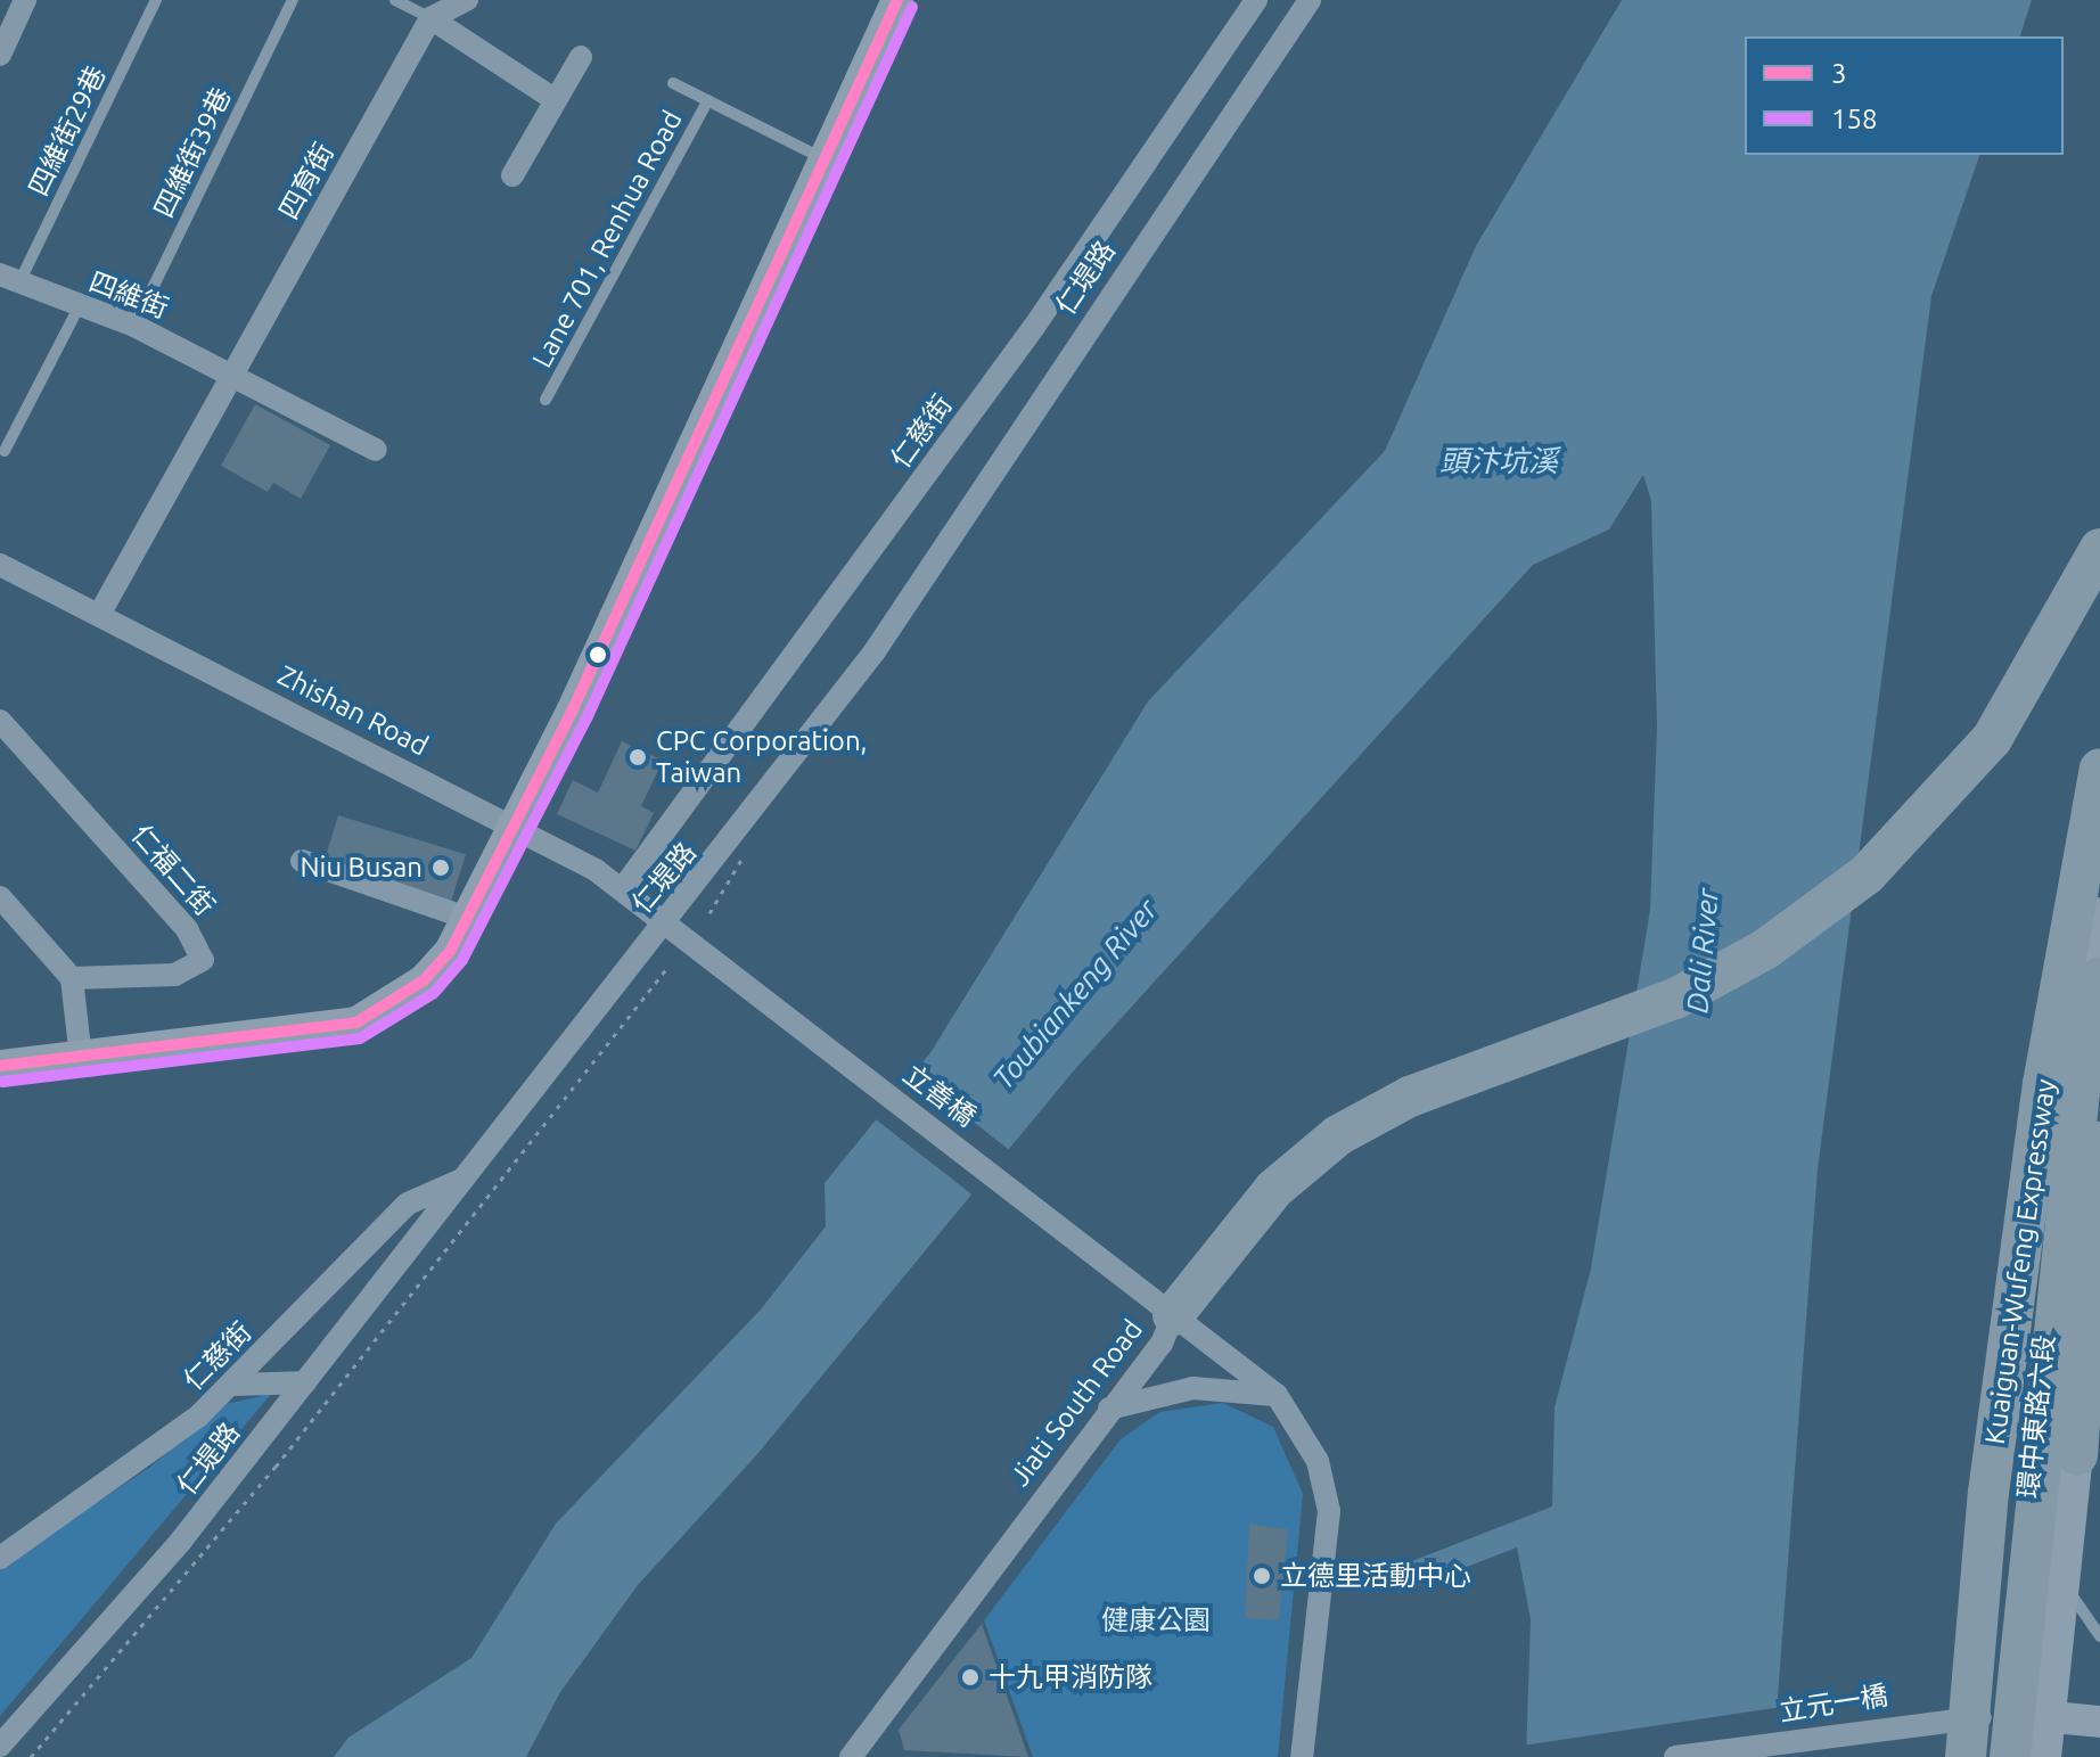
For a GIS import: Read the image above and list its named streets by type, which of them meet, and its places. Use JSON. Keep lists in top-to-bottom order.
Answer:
{
  "streets": {
    "highway": ["Kuaiguan-Wufeng Expressway"],
    "main road": ["環中東路六段"],
    "street": [
      "四育街",
      "仁堤路",
      "四維街",
      "仁慈街",
      "Zhishan Road",
      "仁福二街",
      "立善橋",
      "Jiati South Road",
      "立元一橋"
    ],
    "lane": ["四維街29巷", "四維街39巷", "Lane 701, Renhua Road"]
  },
  "crossings": [
    ["四維街29巷", "四維街"],
    ["四維街39巷", "四維街"],
    ["四育街", "四維街"],
    ["四育街", "Zhishan Road"],
    ["仁堤路", "仁慈街"],
    ["仁堤路", "Zhishan Road"],
    ["仁堤路", "立善橋"],
    ["仁慈街", "Zhishan Road"],
    ["Zhishan Road", "立善橋"],
    ["立善橋", "Jiati South Road"],
    ["環中東路六段", "立元一橋"]
  ],
  "water": ["頭汴坑溪", "Dali River", "Toubiankeng River"],
  "parks": ["健康公園"],
  "places": [
    "CPC Corporation, Taiwan",
    "Niu Busan",
    "立德里活動中心",
    "十九甲消防隊"
  ],
  "lines": ["transit line 3", "transit line 158"],
  "legend": ["3", "158"]
}
